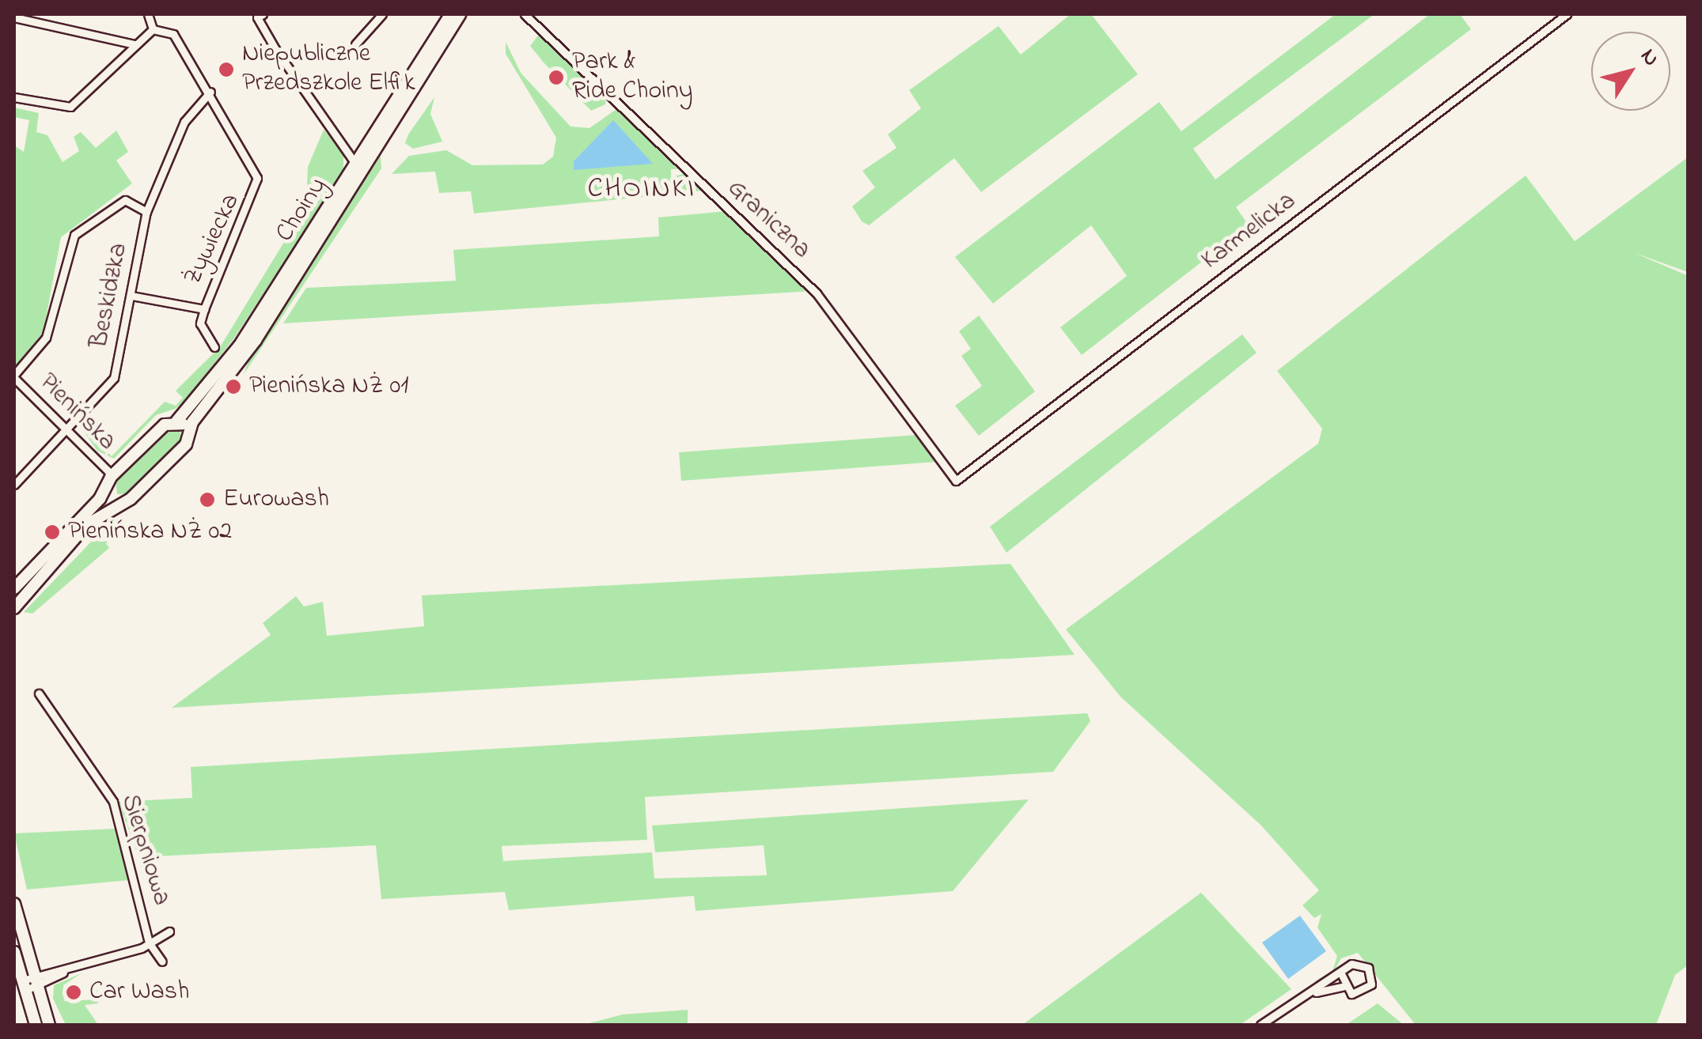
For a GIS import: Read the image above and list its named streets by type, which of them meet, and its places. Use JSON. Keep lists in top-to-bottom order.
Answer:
{
  "streets": {
    "street": [
      "Choiny",
      "Graniczna",
      "Karmelicka",
      "Żywiecka",
      "Beskidzka",
      "Pienińska",
      "Sierpniowa"
    ]
  },
  "crossings": [
    ["Choiny", "Pienińska"],
    ["Graniczna", "Karmelicka"],
    ["Żywiecka", "Beskidzka"],
    ["Beskidzka", "Pienińska"]
  ],
  "districts": ["CHOINKI"],
  "places": [
    "Niepubliczne Przedszkole Elfik",
    "Park & Ride Choiny",
    "Pienińska NŻ 01",
    "Eurowash",
    "Pienińska NŻ 02",
    "Car Wash"
  ],
  "north": "top right"
}
